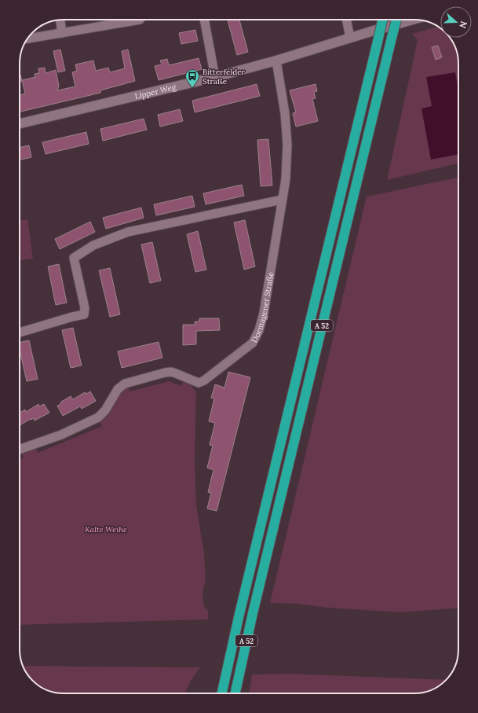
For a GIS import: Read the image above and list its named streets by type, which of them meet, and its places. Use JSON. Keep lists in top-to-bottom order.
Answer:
{
  "streets": {
    "highway": ["A 52"],
    "street": ["Lipper Weg", "Dormagener Straße"]
  },
  "crossings": [
    ["Lipper Weg", "Dormagener Straße"]
  ],
  "parks": ["Kalte Weihe"],
  "places": {
    "bus stop": ["Bitterfelder Straße"]
  },
  "north": "right"
}
